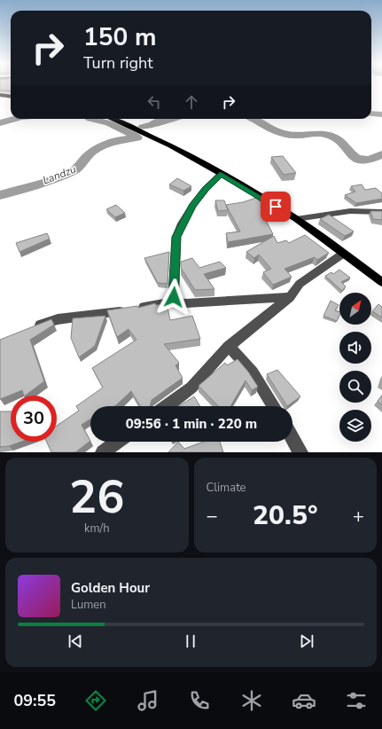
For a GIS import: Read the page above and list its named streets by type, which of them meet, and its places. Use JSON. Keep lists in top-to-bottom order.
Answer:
{
  "water": ["Landzu"],
  "north": "top right",
  "page": {
    "turn": ["150 m", "Turn right"],
    "limit": "30",
    "trip": "09:56 · 1 min · 220 m",
    "tile": [
      ["26", "km/h"],
      "Climate"
    ],
    "heat": ["−", "20.5°", "+"],
    "song": ["Golden Hour", "Lumen"],
    "tabs": "09:55"
  }
}
